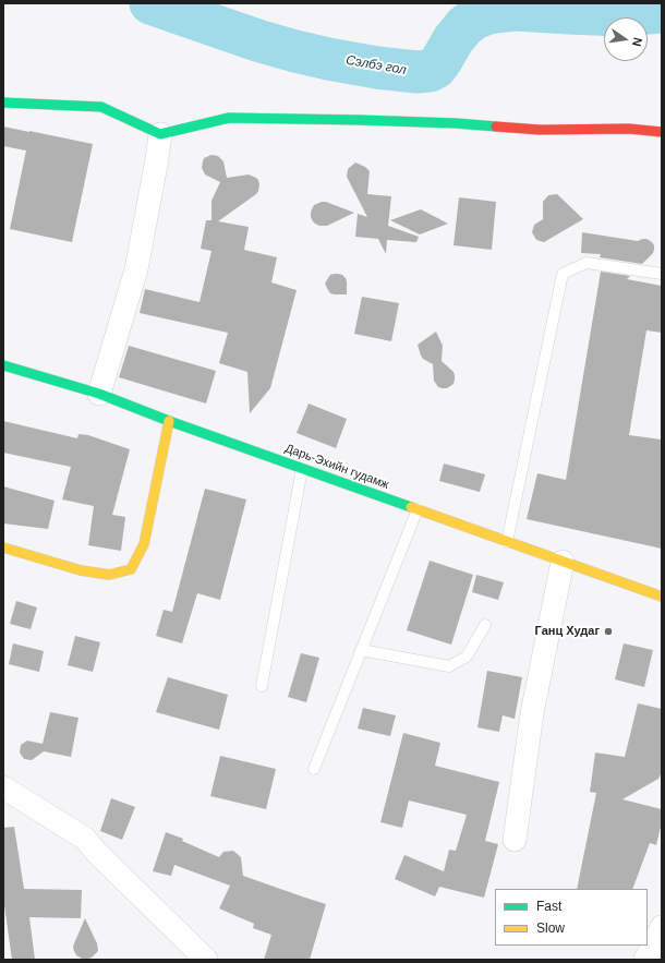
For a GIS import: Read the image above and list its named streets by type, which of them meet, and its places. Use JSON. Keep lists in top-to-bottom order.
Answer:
{
  "streets": {
    "street": ["Дарь-Эхийн гудамж"]
  },
  "water": ["Сэлбэ гол"],
  "places": ["Ганц Худаг"],
  "legend": ["Fast", "Slow"],
  "north": "right"
}
